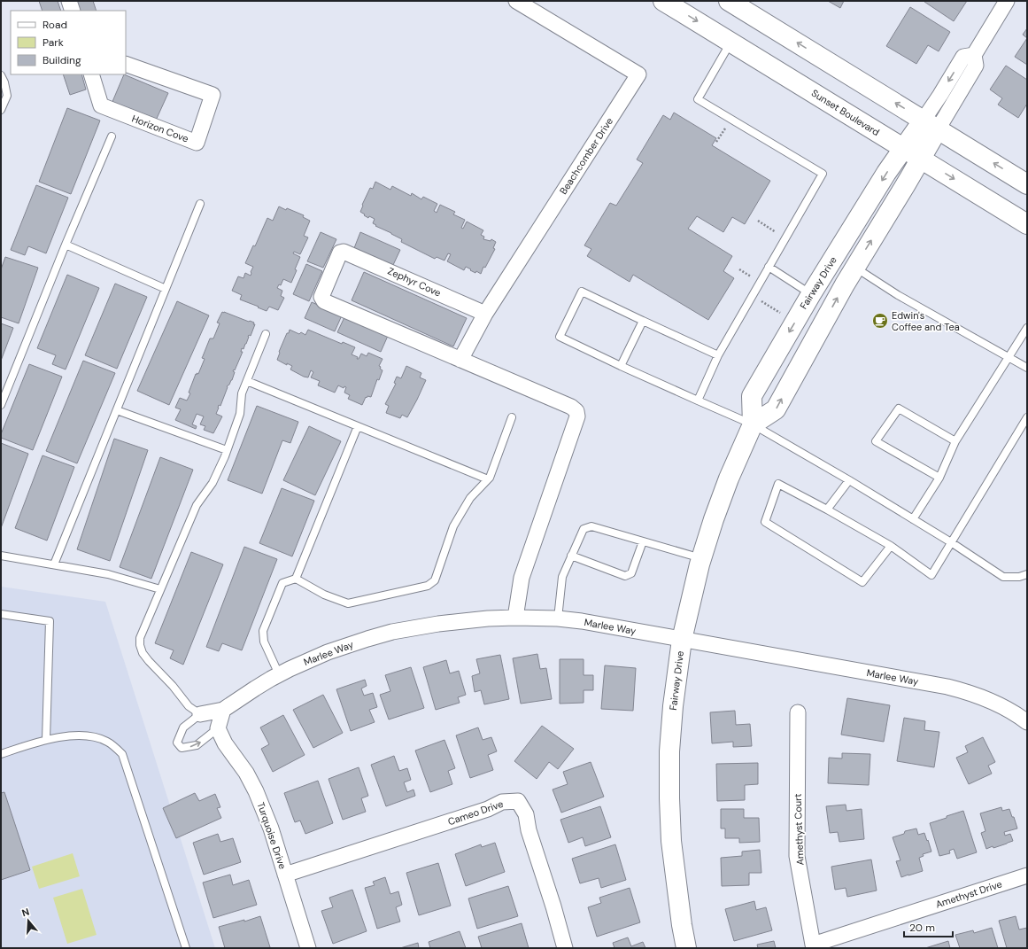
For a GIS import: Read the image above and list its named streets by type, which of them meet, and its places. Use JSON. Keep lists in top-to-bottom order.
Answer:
{
  "streets": {
    "street": [
      "Sunset Boulevard",
      "Horizon Cove",
      "Beachcomber Drive",
      "Zephyr Cove",
      "Fairway Drive",
      "Marlee Way",
      "Cameo Drive",
      "Amethyst Court",
      "Turquoise Drive",
      "Amethyst Drive"
    ]
  },
  "crossings": [
    ["Sunset Boulevard", "Fairway Drive"],
    ["Beachcomber Drive", "Zephyr Cove"],
    ["Fairway Drive", "Marlee Way"],
    ["Cameo Drive", "Turquoise Drive"],
    ["Amethyst Court", "Amethyst Drive"]
  ],
  "places": {
    "cafe": ["Edwin's Coffee and Tea"]
  },
  "legend": ["Road", "Park", "Building"],
  "scale_bar": "20 m",
  "north": "top"
}
